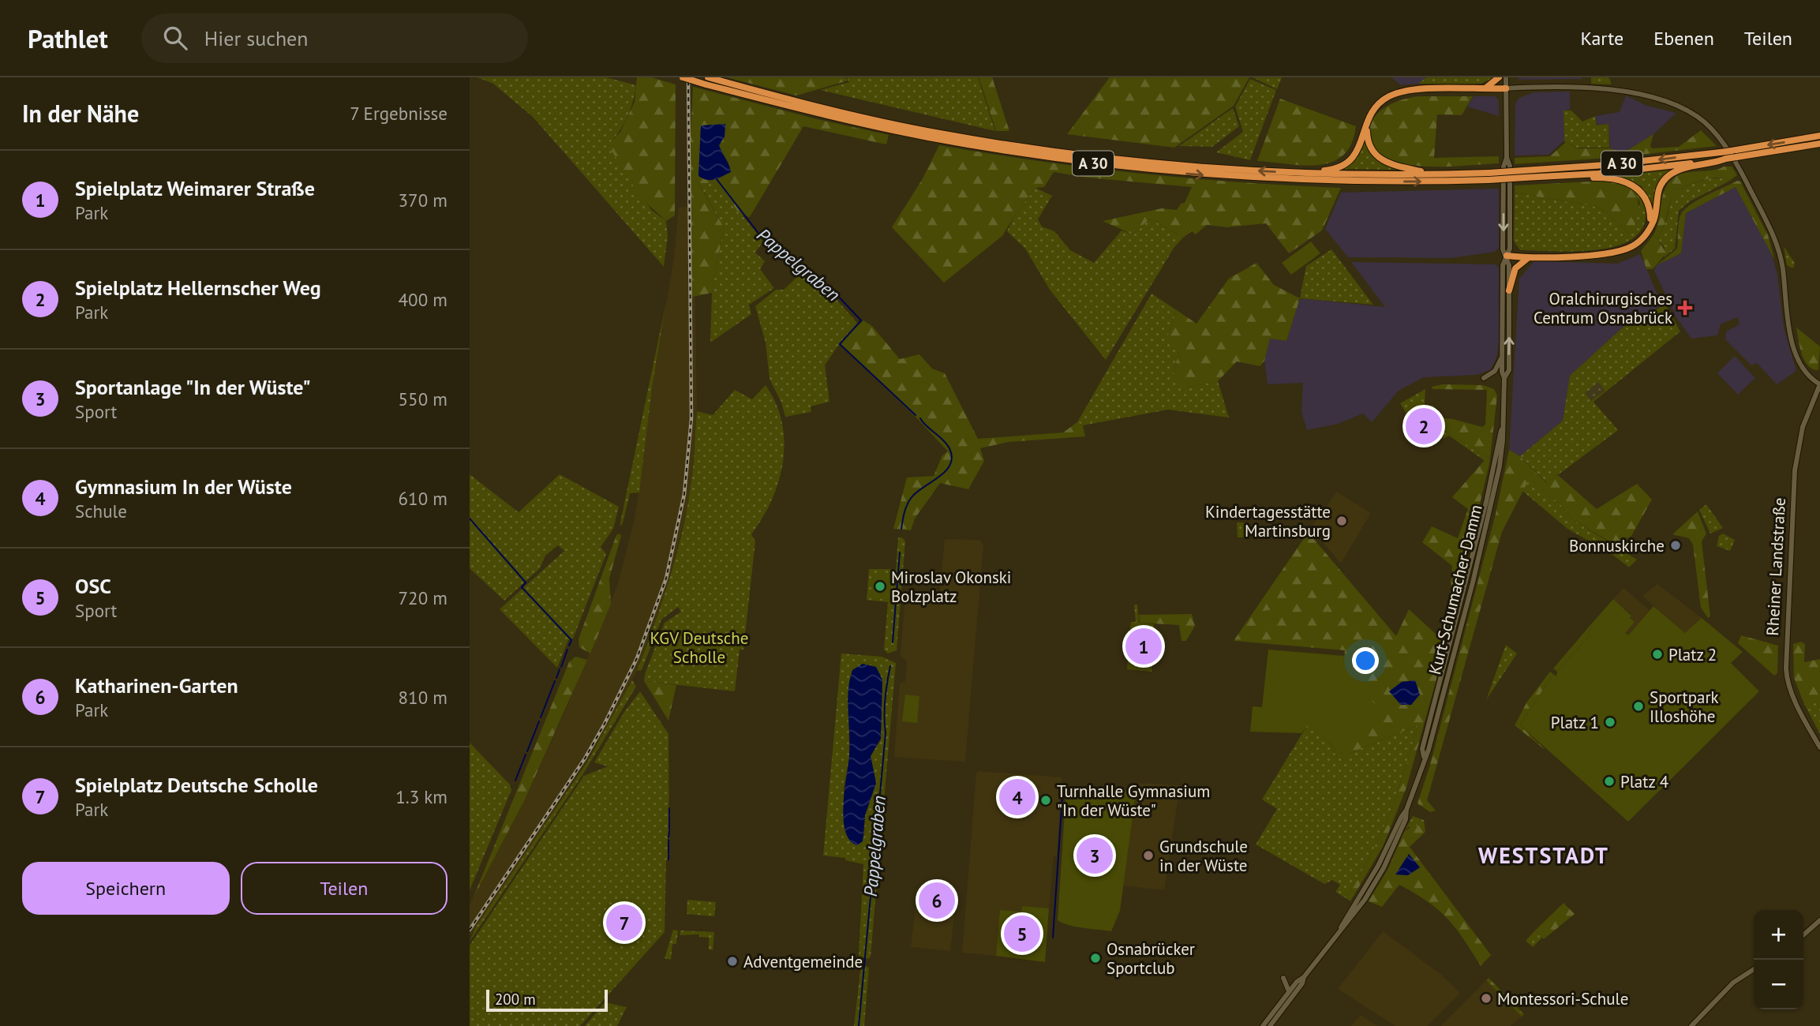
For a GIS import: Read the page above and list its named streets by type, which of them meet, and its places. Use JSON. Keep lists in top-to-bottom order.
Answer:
{
  "streets": {
    "highway": ["A 30"],
    "main road": ["Rheiner Landstraße", "Kurt-Schumacher-Damm"]
  },
  "districts": ["WESTSTADT"],
  "water": ["Pappelgraben"],
  "parks": ["KGV Deutsche Scholle"],
  "places": {
    "health": ["Oralchirurgisches Centrum Osnabrück"],
    "other": [
      "Kindertagesstätte Martinsburg",
      "Bonnuskirche",
      "Miroslav Okonski Bolzplatz",
      "Platz 2",
      "Sportpark Illoshöhe",
      "Platz 1",
      "Platz 4",
      "Turnhalle Gymnasium \"In der Wüste\"",
      "Grundschule in der Wüste",
      "Osnabrücker Sportclub",
      "Adventgemeinde",
      "Montessori-Schule"
    ]
  },
  "scale_bar": "200 m",
  "page": {
    "header": "Pathlet",
    "search": "Hier suchen",
    "nav": ["Karte", "Ebenen", "Teilen"],
    "heading": ["In der Nähe", "7 Ergebnisse"],
    "list": [
      {
        "mark": "1",
        "name": "Spielplatz Weimarer Straße",
        "note": "Park",
        "value": "370 m"
      },
      {
        "mark": "2",
        "name": "Spielplatz Hellernscher Weg",
        "note": "Park",
        "value": "400 m"
      },
      {
        "mark": "3",
        "name": "Sportanlage \"In der Wüste\"",
        "note": "Sport",
        "value": "550 m"
      },
      {
        "mark": "4",
        "name": "Gymnasium In der Wüste",
        "note": "Schule",
        "value": "610 m"
      },
      {
        "mark": "5",
        "name": "OSC",
        "note": "Sport",
        "value": "720 m"
      },
      {
        "mark": "6",
        "name": "Katharinen-Garten",
        "note": "Park",
        "value": "810 m"
      },
      {
        "mark": "7",
        "name": "Spielplatz Deutsche Scholle",
        "note": "Park",
        "value": "1.3 km"
      }
    ],
    "pins": [
      "2",
      "1",
      "4",
      "3",
      "6",
      "7",
      "5"
    ],
    "buttons": ["Speichern", "Teilen"],
    "map_buttons": ["+", "−"],
    "scale": "200 m"
  }
}
